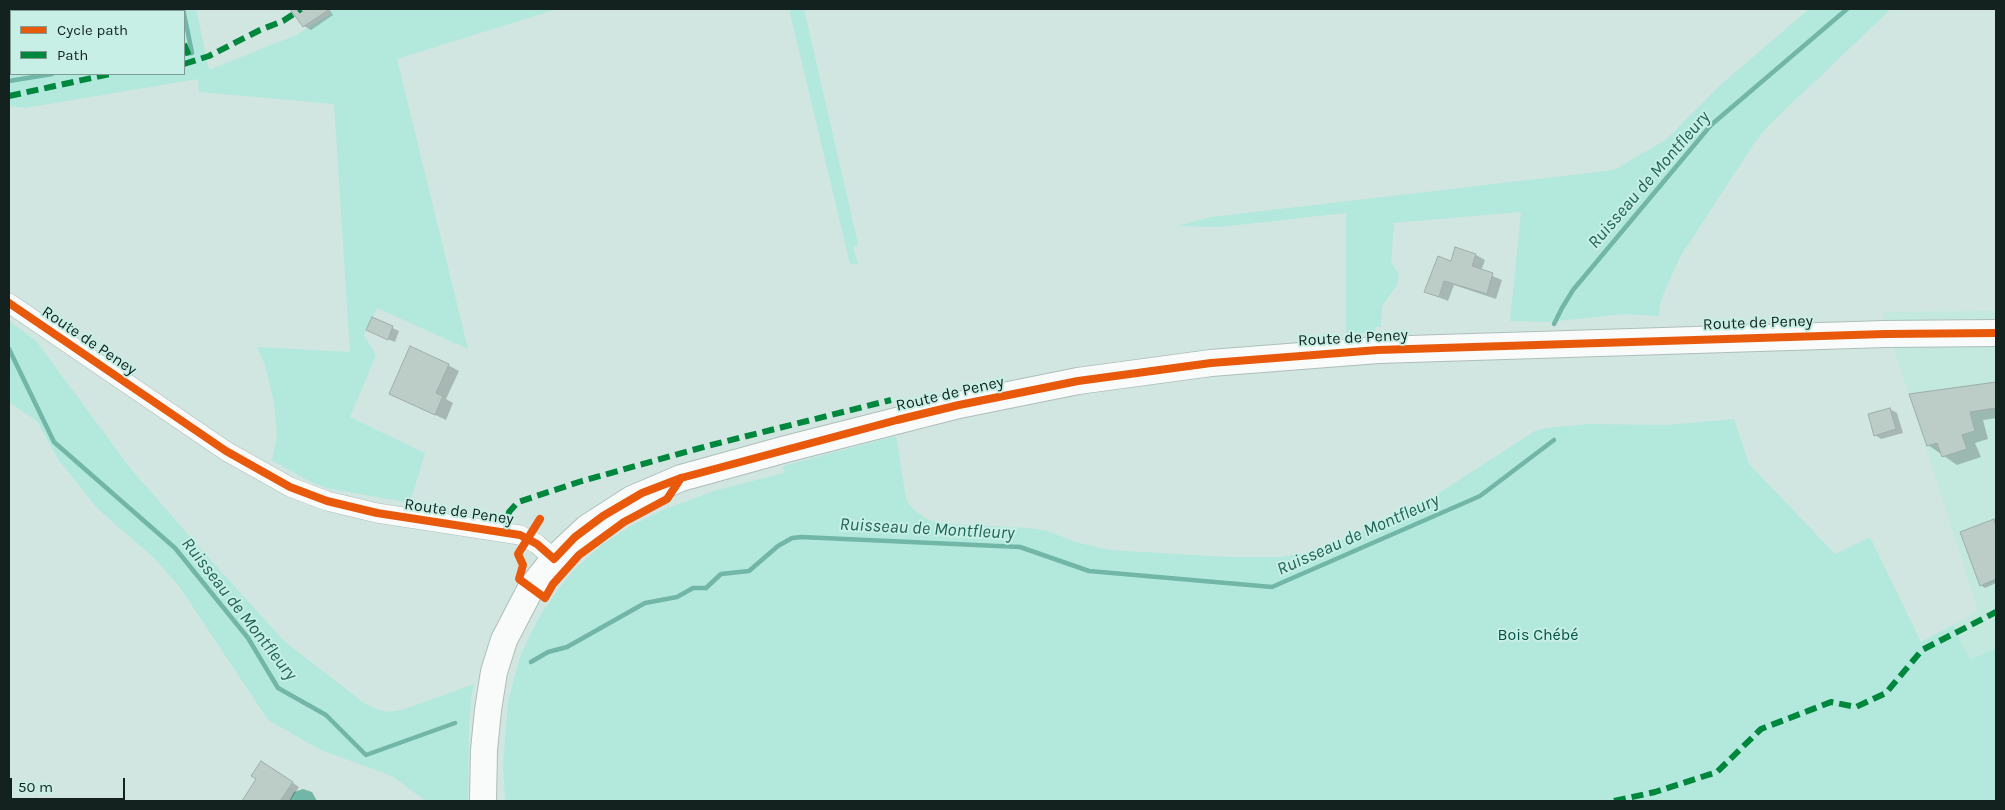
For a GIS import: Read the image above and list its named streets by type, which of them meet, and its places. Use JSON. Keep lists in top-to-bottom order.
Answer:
{
  "streets": {
    "main road": ["Route de Peney"]
  },
  "water": ["Ruisseau de Montfleury"],
  "parks": ["Bois Chébé"],
  "legend": ["Cycle path", "Path"],
  "scale_bar": "50 m"
}
